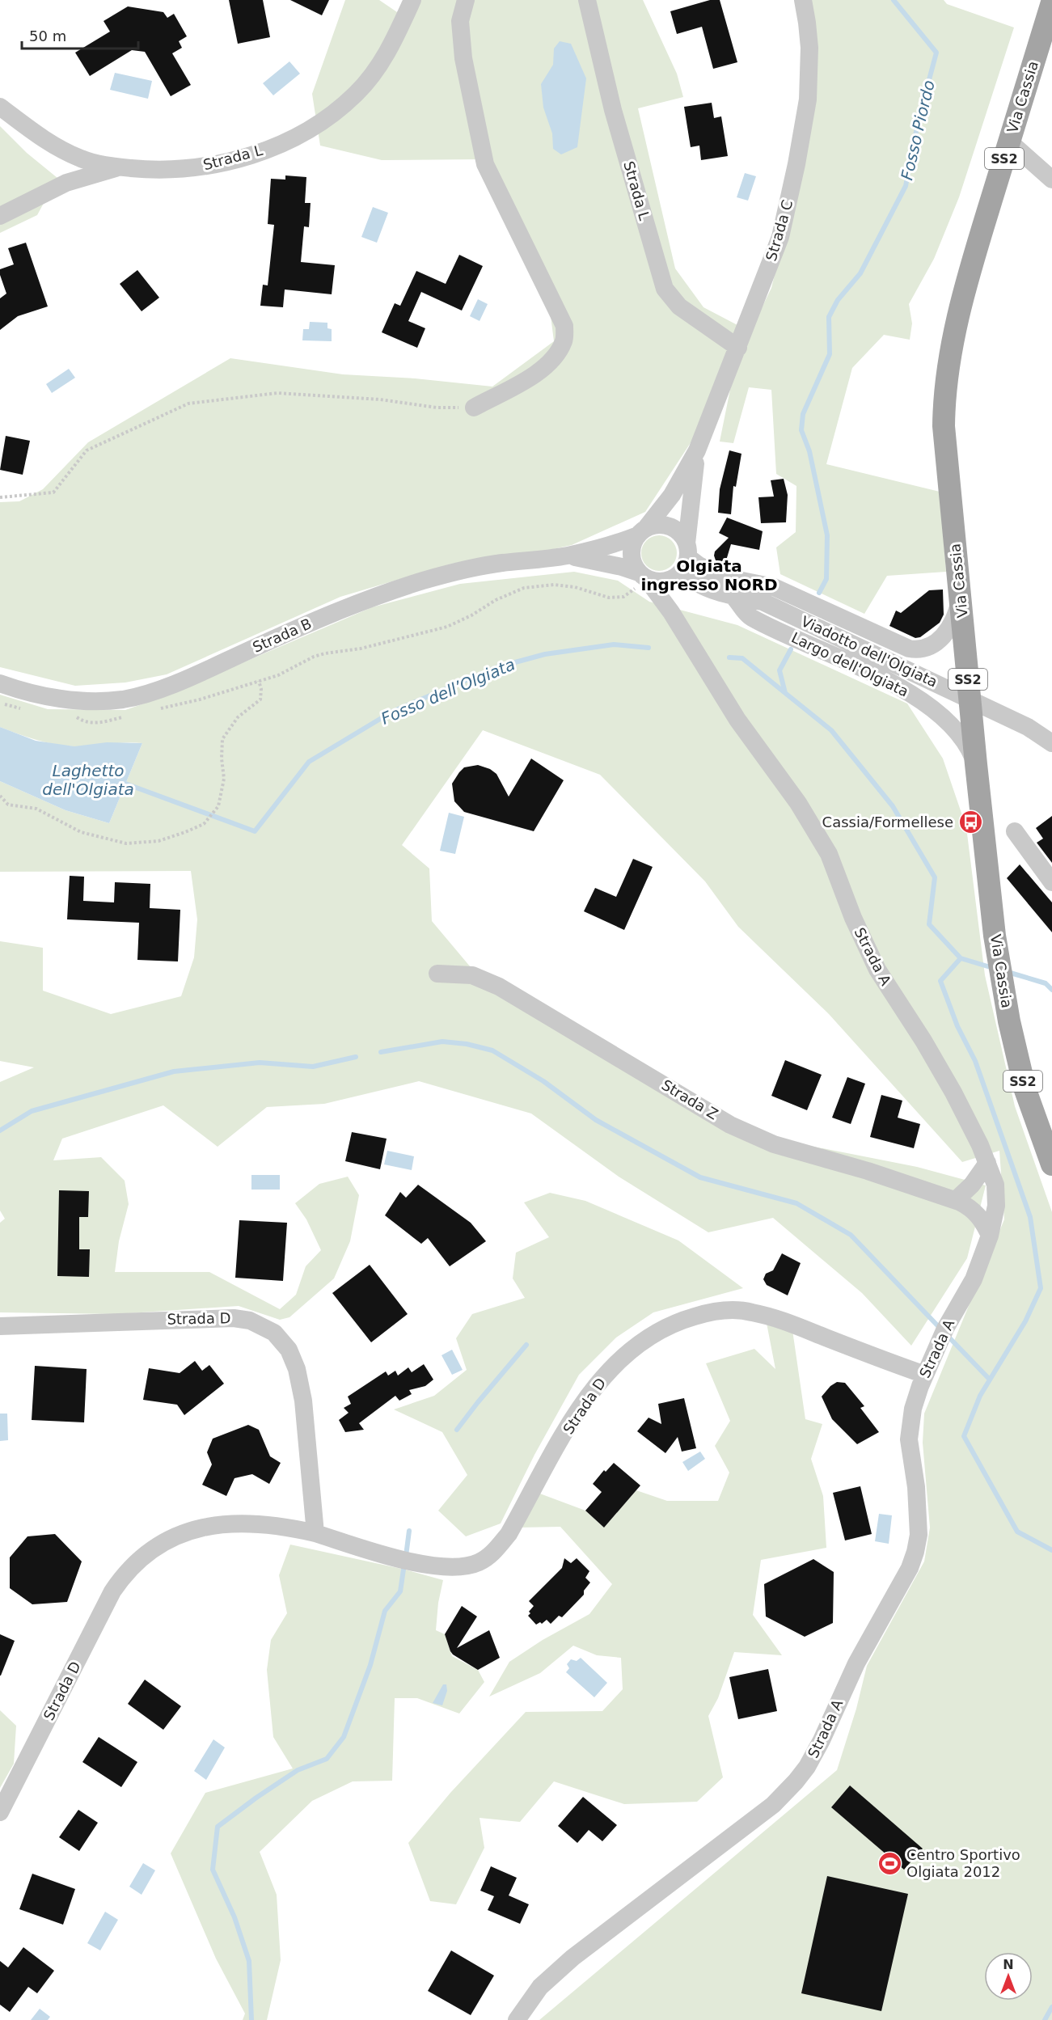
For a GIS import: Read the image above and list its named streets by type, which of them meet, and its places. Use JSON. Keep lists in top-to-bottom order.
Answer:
{
  "streets": {
    "main road": ["Via Cassia", "SS2"],
    "street": [
      "Strada L",
      "Strada C",
      "Strada B",
      "Viadotto dell'Olgiata",
      "Largo dell'Olgiata",
      "Strada A",
      "Strada Z",
      "Strada D"
    ]
  },
  "crossings": [
    ["Via Cassia", "Largo dell'Olgiata"],
    ["Strada L", "Strada C"],
    ["Strada C", "Strada B"],
    ["Strada C", "Largo dell'Olgiata"],
    ["Strada C", "Strada A"],
    ["Strada B", "Largo dell'Olgiata"],
    ["Strada B", "Strada A"],
    ["Viadotto dell'Olgiata", "Largo dell'Olgiata"],
    ["Largo dell'Olgiata", "Strada A"],
    ["Strada A", "Strada Z"],
    ["Strada A", "Strada D"]
  ],
  "districts": ["Olgiata ingresso NORD"],
  "water": ["Fosso Piordo", "Fosso dell’Olgiata", "Laghetto dell'Olgiata"],
  "places": {
    "bus stop": ["Cassia/Formellese"],
    "sports": ["Centro Sportivo Olgiata 2012"]
  },
  "scale_bar": "50 m",
  "north": "top"
}
